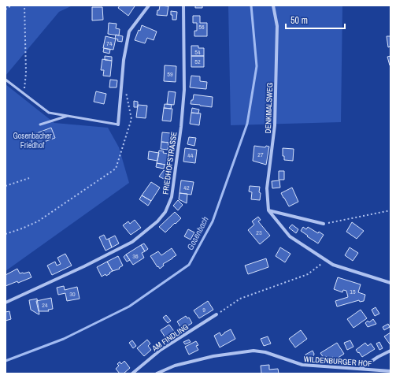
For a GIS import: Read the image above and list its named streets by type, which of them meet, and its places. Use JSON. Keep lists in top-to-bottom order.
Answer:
{
  "streets": {
    "street": [
      "DENKMALSWEG",
      "FRIEDHOFSTRASSE",
      "AM FINDLING",
      "WILDENBURGER HOF"
    ]
  },
  "water": ["Gosenbach"],
  "parks": ["Gosenbacher Friedhof"],
  "house_numbers": [
    "56",
    "74",
    "54",
    "52",
    "59",
    "27",
    "44",
    "42",
    "23",
    "36",
    "15",
    "30",
    "24",
    "9"
  ],
  "scale_bar": "50 m"
}
